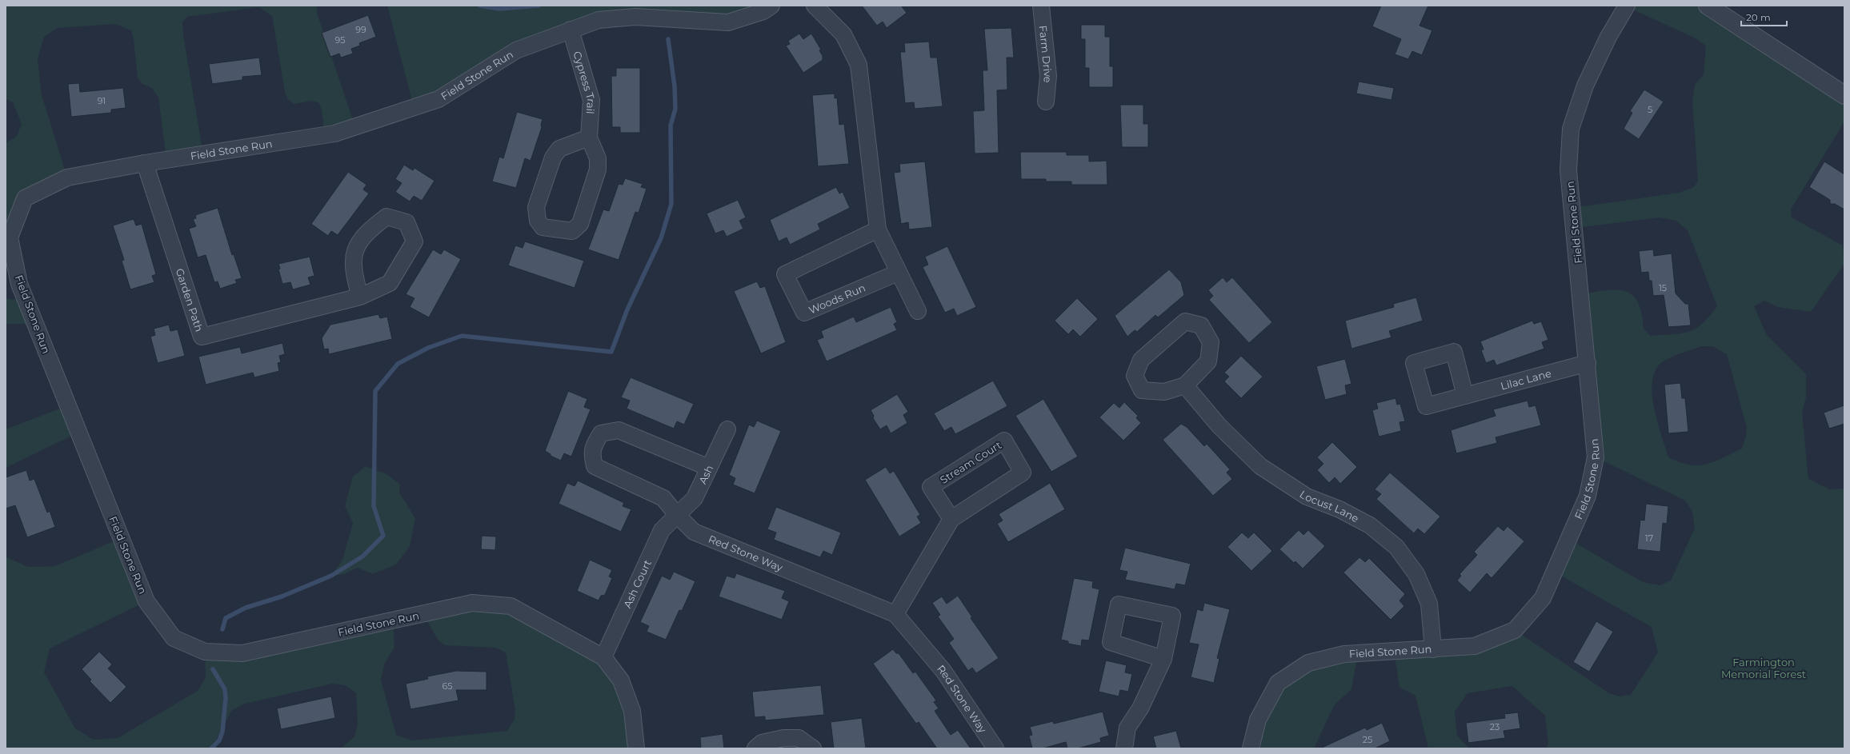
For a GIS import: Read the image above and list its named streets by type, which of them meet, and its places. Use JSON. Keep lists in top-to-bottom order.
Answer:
{
  "streets": {
    "street": [
      "Farm Drive",
      "Field Stone Run",
      "Cypress Trail",
      "Woods Run",
      "Garden Path",
      "Lilac Lane",
      "Stream Court",
      "Ash",
      "Locust Lane",
      "Red Stone Way",
      "Ash Court"
    ]
  },
  "crossings": [
    ["Field Stone Run", "Cypress Trail"],
    ["Field Stone Run", "Garden Path"],
    ["Field Stone Run", "Lilac Lane"],
    ["Field Stone Run", "Locust Lane"],
    ["Field Stone Run", "Ash Court"],
    ["Stream Court", "Red Stone Way"],
    ["Ash", "Red Stone Way"],
    ["Ash", "Ash Court"],
    ["Red Stone Way", "Ash Court"]
  ],
  "parks": ["Farmington Memorial Forest"],
  "house_numbers": [
    "99",
    "95",
    "91",
    "5",
    "15",
    "17",
    "65",
    "23",
    "25"
  ],
  "scale_bar": "20 m"
}
